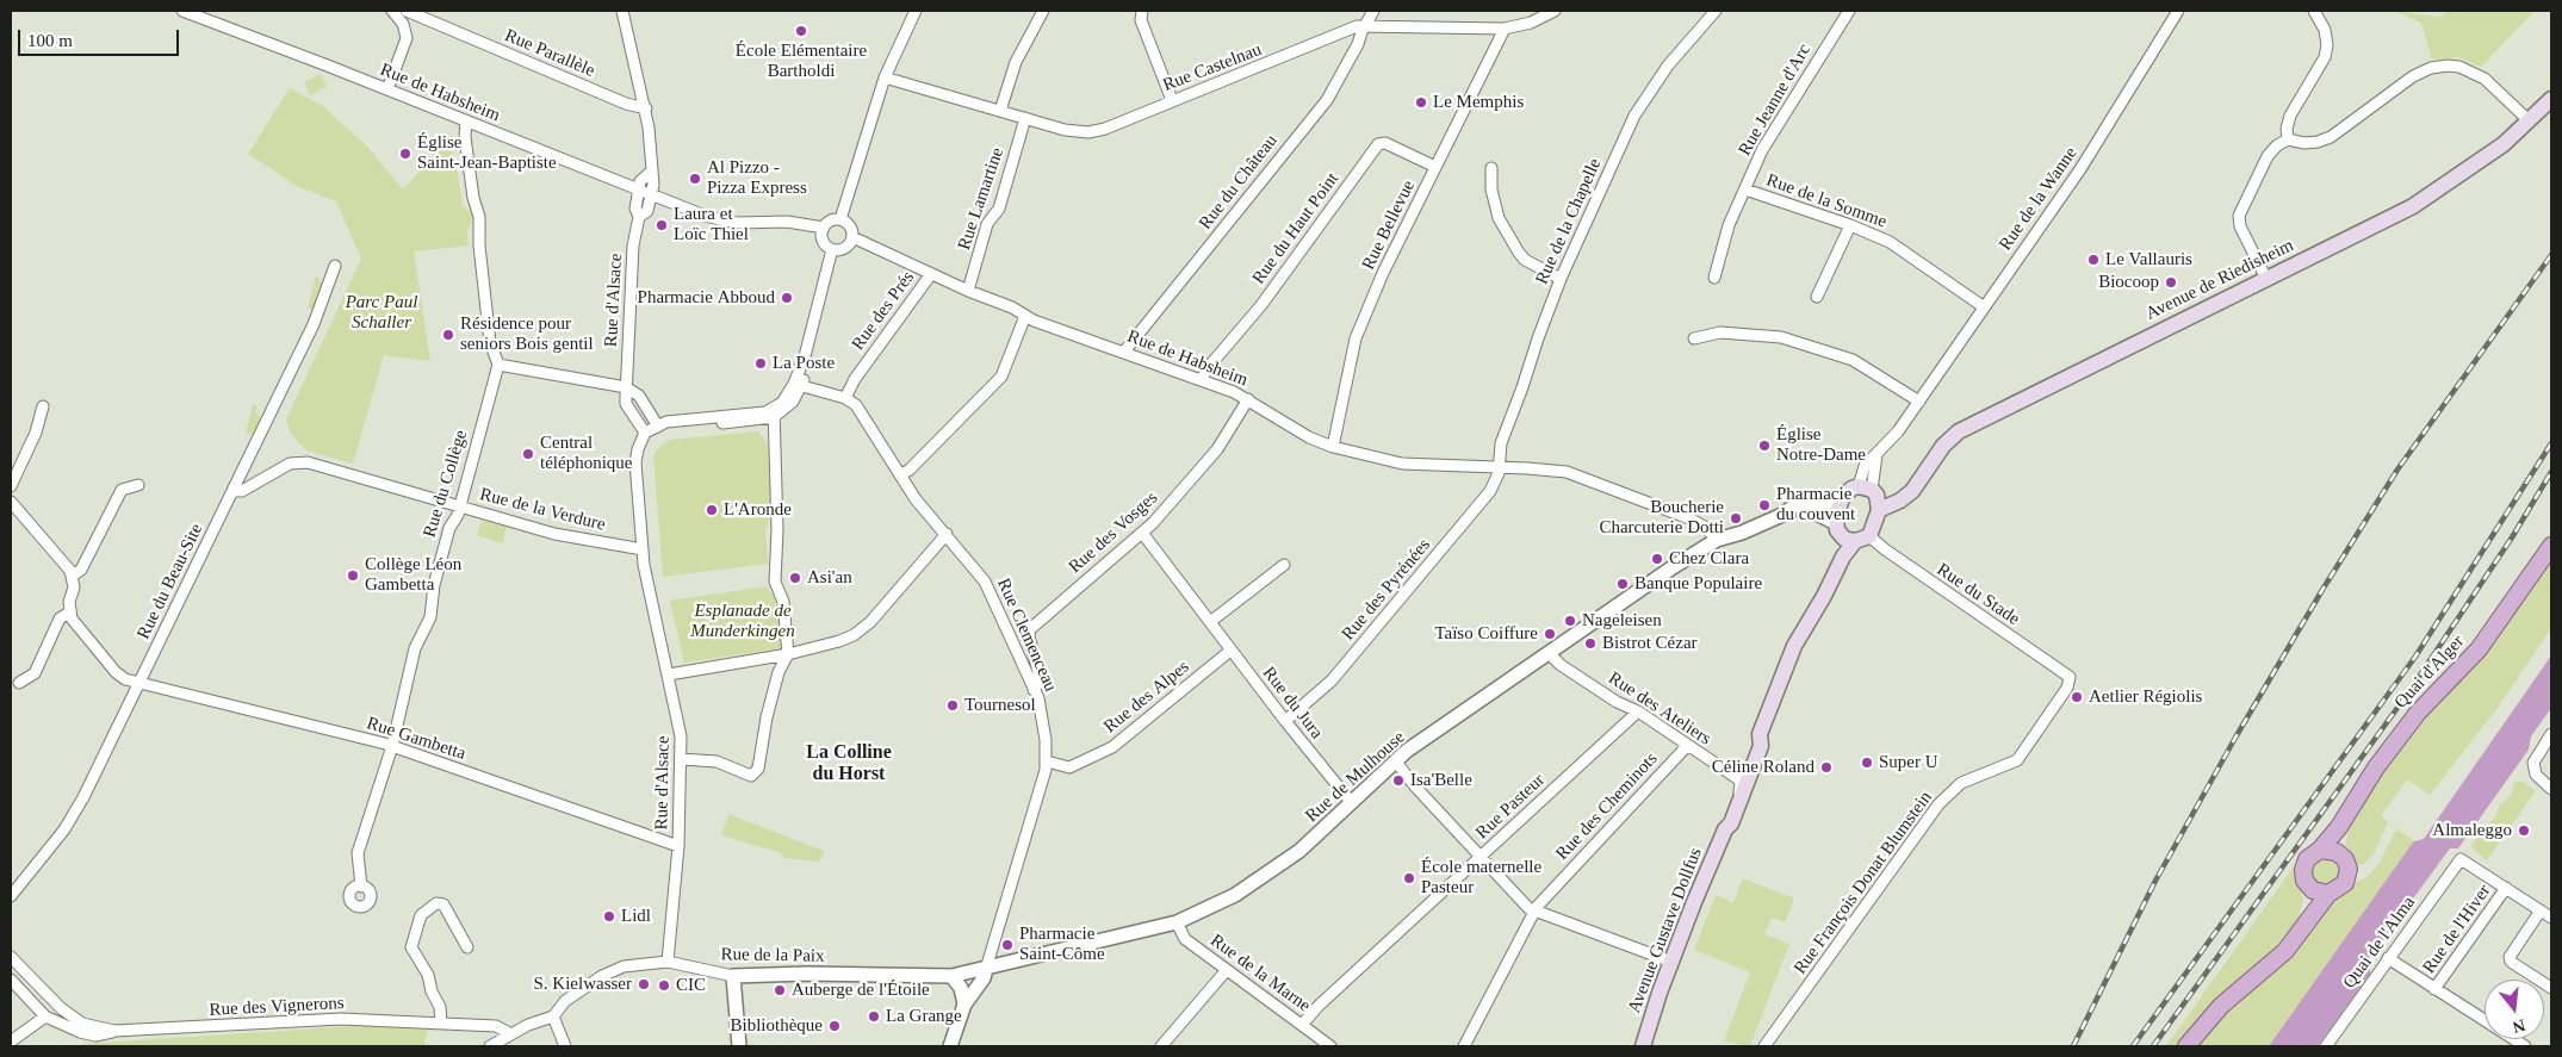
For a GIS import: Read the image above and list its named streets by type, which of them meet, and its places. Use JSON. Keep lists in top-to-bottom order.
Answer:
{
  "streets": {
    "main road": ["Avenue de Riedisheim", "Quai d'Alger", "Avenue Gustave Dollfus"],
    "street": [
      "Rue Parallèle",
      "Rue Castelnau",
      "Rue de Habsheim",
      "Rue Jeanne d'Arc",
      "Rue du Château",
      "Rue Lamartine",
      "Rue de la Wanne",
      "Rue de la Somme",
      "Rue de la Chapelle",
      "Rue Bellevue",
      "Rue du Haut Point",
      "Rue d'Alsace",
      "Rue des Prés",
      "Rue du Collège",
      "Rue de la Verdure",
      "Rue des Vosges",
      "Rue du Beau-Site",
      "Rue des Pyrénées",
      "Rue du Stade",
      "Rue Clemenceau",
      "Rue des Alpes",
      "Rue du Jura",
      "Rue des Ateliers",
      "Rue Gambetta",
      "Rue de Mulhouse",
      "Rue Pasteur",
      "Rue des Cheminots",
      "Rue François Donat Blumstein",
      "Rue de l'Hiver",
      "Quai de l'Alma",
      "Rue de la Paix",
      "Rue de la Marne",
      "Rue des Vignerons"
    ]
  },
  "crossings": [
    ["Rue Parallèle", "Rue d'Alsace"],
    ["Rue Castelnau", "Rue du Château"],
    ["Rue Castelnau", "Rue Lamartine"],
    ["Rue Castelnau", "Rue Bellevue"],
    ["Rue de Habsheim", "Rue du Château"],
    ["Rue de Habsheim", "Rue Lamartine"],
    ["Rue de Habsheim", "Rue de la Chapelle"],
    ["Rue de Habsheim", "Rue Bellevue"],
    ["Rue de Habsheim", "Rue du Haut Point"],
    ["Rue de Habsheim", "Rue d'Alsace"],
    ["Rue de Habsheim", "Rue des Prés"],
    ["Rue de Habsheim", "Rue des Vosges"],
    ["Rue de Habsheim", "Rue des Pyrénées"],
    ["Rue de Habsheim", "Rue de Mulhouse"],
    ["Rue Jeanne d'Arc", "Rue de la Somme"],
    ["Rue de la Wanne", "Rue de la Somme"],
    ["Rue de la Wanne", "Avenue de Riedisheim"],
    ["Rue de la Wanne", "Rue du Stade"],
    ["Rue de la Wanne", "Rue de Mulhouse"],
    ["Rue de la Wanne", "Avenue Gustave Dollfus"],
    ["Rue de la Chapelle", "Rue des Pyrénées"],
    ["Rue Bellevue", "Rue du Haut Point"],
    ["Avenue de Riedisheim", "Rue du Stade"],
    ["Avenue de Riedisheim", "Rue de Mulhouse"],
    ["Avenue de Riedisheim", "Avenue Gustave Dollfus"],
    ["Rue d'Alsace", "Rue de la Verdure"],
    ["Rue d'Alsace", "Rue Gambetta"],
    ["Rue d'Alsace", "Rue de la Paix"],
    ["Rue des Prés", "Rue Clemenceau"],
    ["Rue du Collège", "Rue de la Verdure"],
    ["Rue du Collège", "Rue Gambetta"],
    ["Rue de la Verdure", "Rue du Beau-Site"],
    ["Rue des Vosges", "Rue Clemenceau"],
    ["Rue des Vosges", "Rue du Jura"],
    ["Rue du Beau-Site", "Rue Gambetta"],
    ["Rue des Pyrénées", "Rue du Jura"],
    ["Rue du Stade", "Rue de Mulhouse"],
    ["Rue du Stade", "Rue François Donat Blumstein"],
    ["Rue du Stade", "Avenue Gustave Dollfus"],
    ["Rue Clemenceau", "Rue des Alpes"],
    ["Rue Clemenceau", "Rue de Mulhouse"],
    ["Rue Clemenceau", "Rue de la Paix"],
    ["Rue des Alpes", "Rue du Jura"],
    ["Rue du Jura", "Rue de Mulhouse"],
    ["Rue des Ateliers", "Rue de Mulhouse"],
    ["Rue des Ateliers", "Rue Pasteur"],
    ["Rue des Ateliers", "Rue des Cheminots"],
    ["Rue des Ateliers", "Avenue Gustave Dollfus"],
    ["Rue de Mulhouse", "Avenue Gustave Dollfus"],
    ["Rue de Mulhouse", "Rue de la Paix"],
    ["Rue de Mulhouse", "Rue de la Marne"],
    ["Rue Pasteur", "Rue de la Marne"],
    ["Rue de l'Hiver", "Quai de l'Alma"]
  ],
  "districts": ["La Colline du Horst"],
  "parks": ["Parc Paul Schaller", "Esplanade de Munderkingen"],
  "places": [
    "École Elémentaire Bartholdi",
    "Le Memphis",
    "Église Saint-Jean-Baptiste",
    "Al Pizzo - Pizza Express",
    "Laura et Loïc Thiel",
    "Le Vallauris",
    "Biocoop",
    "Pharmacie Abboud",
    "Résidence pour seniors Bois gentil",
    "La Poste",
    "Église Notre-Dame",
    "Central téléphonique",
    "Pharmacie du couvent",
    "L'Aronde",
    "Boucherie Charcuterie Dotti",
    "Chez Clara",
    "Collège Léon Gambetta",
    "Asi'an",
    "Banque Populaire",
    "Nageleisen",
    "Taïso Coiffure",
    "Bistrot Cézar",
    "Aetlier Régiolis",
    "Tournesol",
    "Super U",
    "Céline Roland",
    "Isa'Belle",
    "Almaleggo",
    "École maternelle Pasteur",
    "Lidl",
    "Pharmacie Saint-Côme",
    "S. Kielwasser",
    "CIC",
    "Auberge de l'Étoile",
    "La Grange",
    "Bibliothèque"
  ],
  "scale_bar": "100 m",
  "north": "bottom"
}
